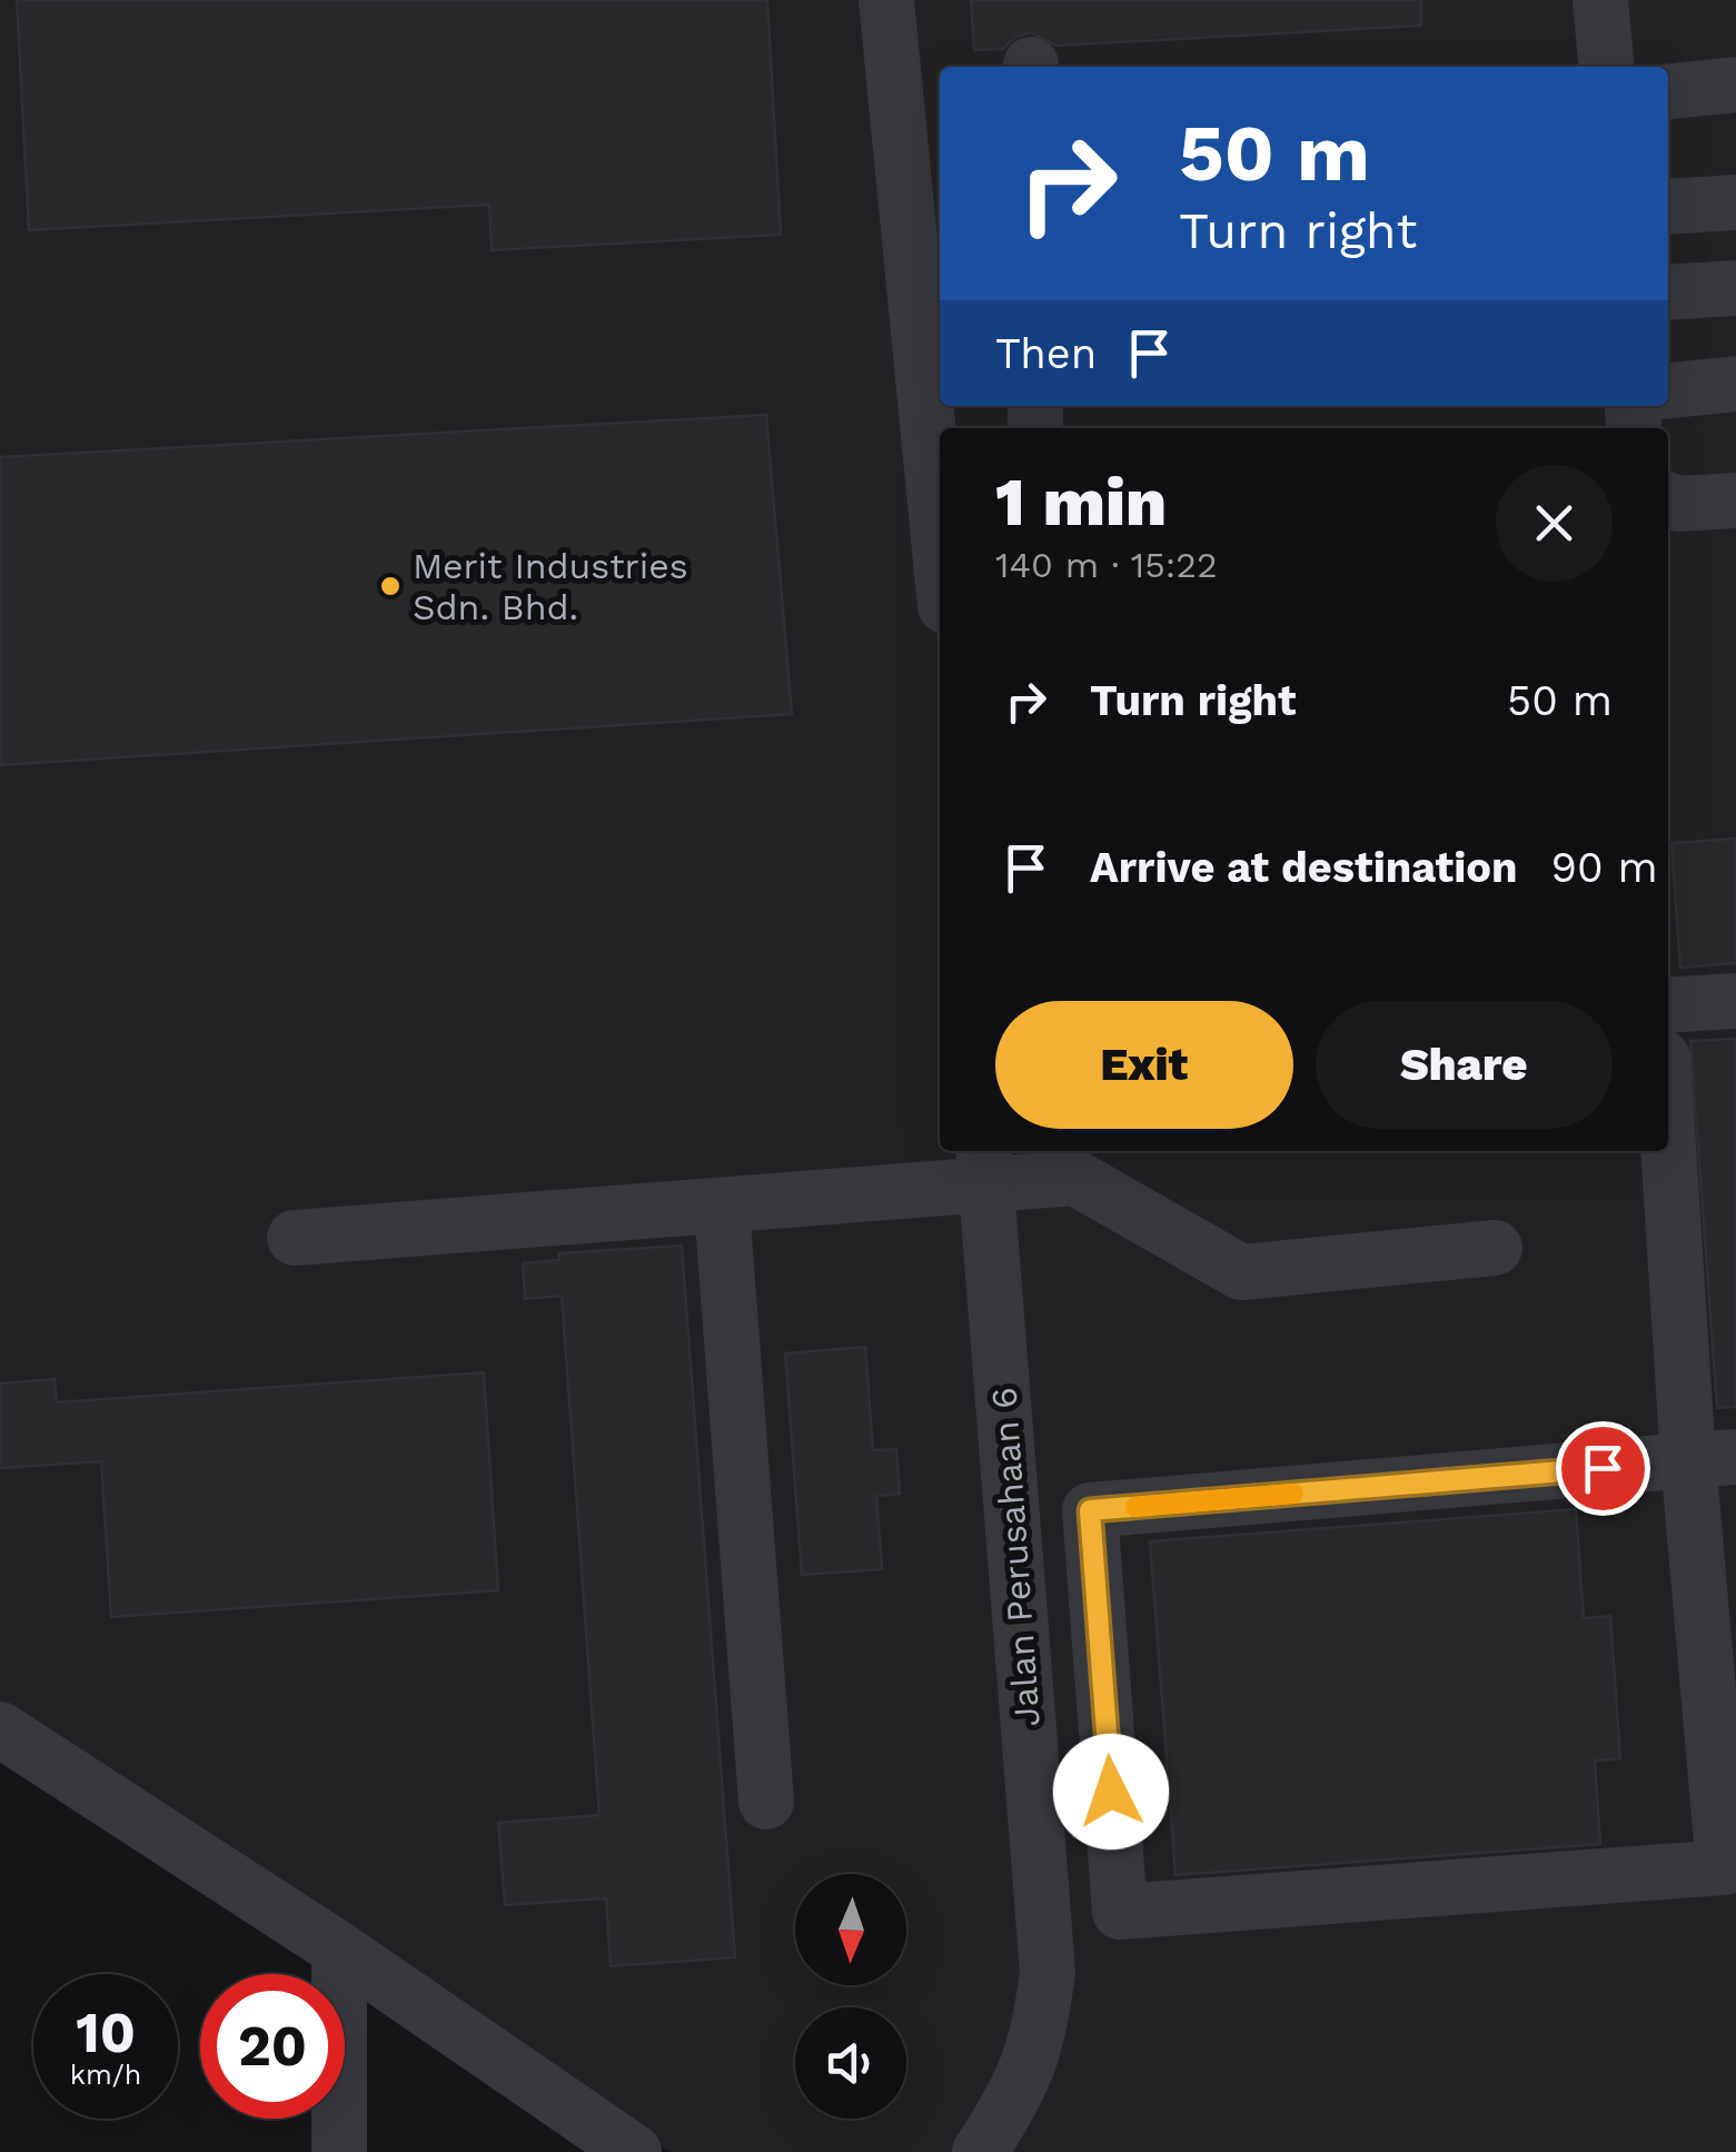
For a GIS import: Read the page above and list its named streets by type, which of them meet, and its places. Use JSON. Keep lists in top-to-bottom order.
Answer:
{
  "streets": {
    "street": ["Jalan Perusahaan 6"]
  },
  "places": ["Merit Industries Sdn. Bhd."],
  "north": "bottom",
  "page": {
    "turn": ["50 m", "Turn right"],
    "then": "Then",
    "heading": ["1 min", "140 m · 15:22"],
    "list": [
      {
        "name": "Turn right",
        "value": "50 m"
      },
      {
        "name": "Arrive at destination",
        "value": "90 m"
      }
    ],
    "buttons": ["Exit", "Share"],
    "speed": "10 km/h",
    "limit": "20"
  }
}
